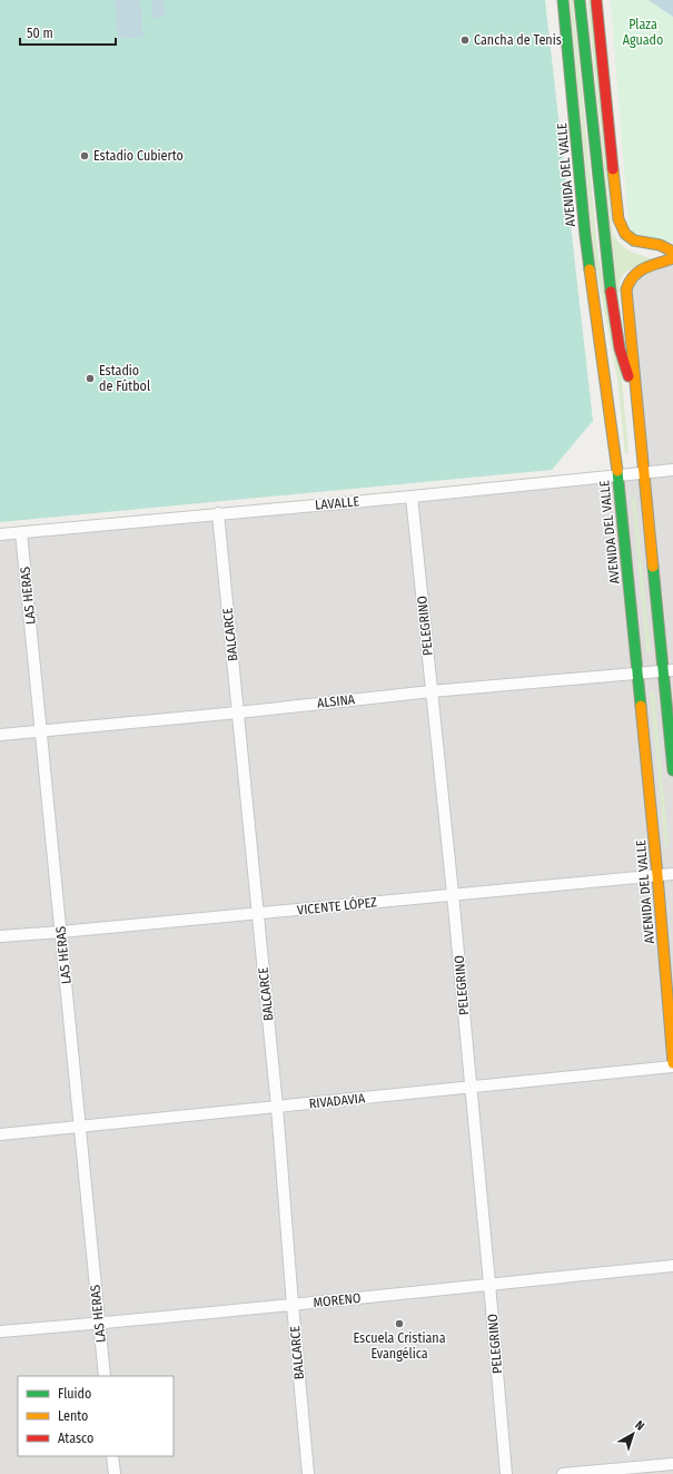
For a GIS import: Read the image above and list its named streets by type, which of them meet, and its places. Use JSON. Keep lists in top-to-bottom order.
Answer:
{
  "streets": {
    "main road": ["AVENIDA DEL VALLE"],
    "street": [
      "LAVALLE",
      "LAS HERAS",
      "PELEGRINO",
      "BALCARCE",
      "ALSINA",
      "VICENTE LÓPEZ",
      "RIVADAVIA",
      "MORENO"
    ]
  },
  "crossings": [
    ["AVENIDA DEL VALLE", "LAVALLE"],
    ["AVENIDA DEL VALLE", "ALSINA"],
    ["AVENIDA DEL VALLE", "VICENTE LÓPEZ"],
    ["AVENIDA DEL VALLE", "RIVADAVIA"],
    ["LAVALLE", "LAS HERAS"],
    ["LAVALLE", "PELEGRINO"],
    ["LAVALLE", "BALCARCE"],
    ["LAS HERAS", "ALSINA"],
    ["LAS HERAS", "VICENTE LÓPEZ"],
    ["LAS HERAS", "RIVADAVIA"],
    ["LAS HERAS", "MORENO"],
    ["PELEGRINO", "ALSINA"],
    ["PELEGRINO", "VICENTE LÓPEZ"],
    ["PELEGRINO", "RIVADAVIA"],
    ["PELEGRINO", "MORENO"],
    ["BALCARCE", "ALSINA"],
    ["BALCARCE", "VICENTE LÓPEZ"],
    ["BALCARCE", "RIVADAVIA"],
    ["BALCARCE", "MORENO"]
  ],
  "parks": ["Plaza Aguado"],
  "places": [
    "Cancha de Tenis",
    "Estadio Cubierto",
    "Estadio de Fútbol",
    "Escuela Cristiana Evangélica"
  ],
  "legend": ["Fluido", "Lento", "Atasco"],
  "scale_bar": "50 m",
  "north": "top right"
}
